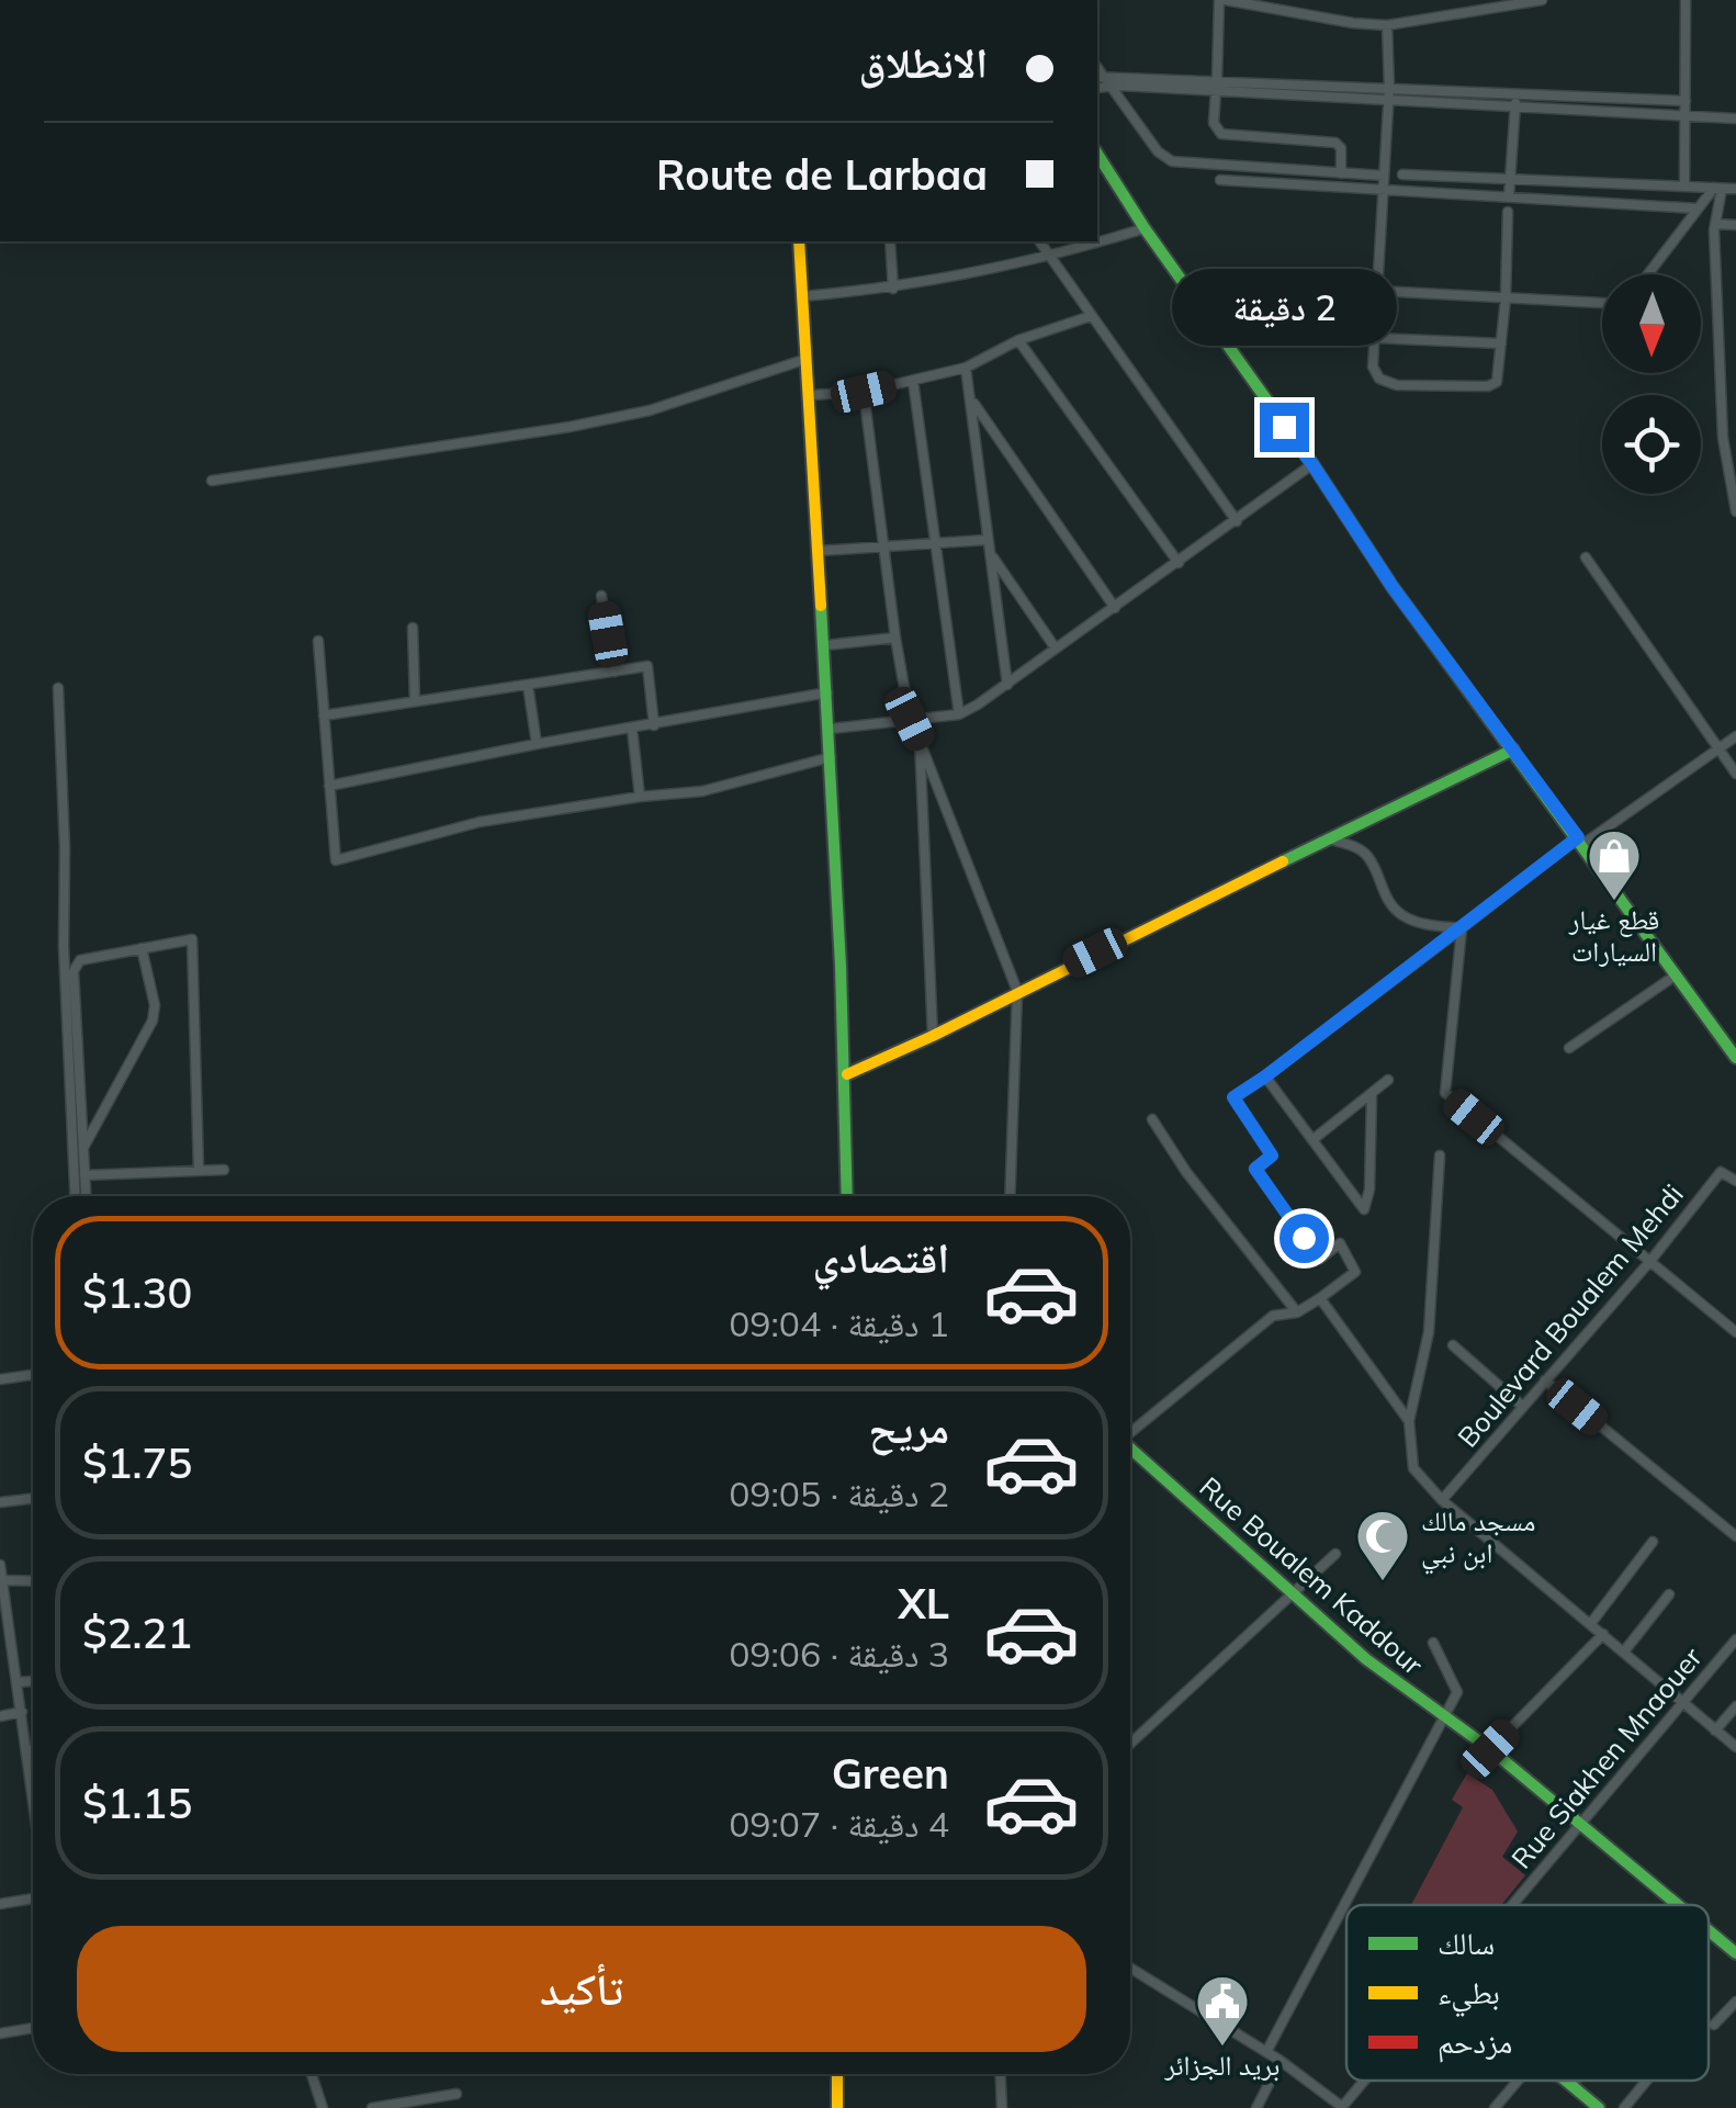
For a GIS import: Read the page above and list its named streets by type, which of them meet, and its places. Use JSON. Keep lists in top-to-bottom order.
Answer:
{
  "streets": {
    "street": ["Boulevard Boualem Mehdi", "Rue Boualem Kaddour", "Rue Siakhen Mnaouer"]
  },
  "crossings": [
    ["Rue Boualem Kaddour", "Rue Siakhen Mnaouer"]
  ],
  "places": {
    "shop": ["قطع غيار السيارات"],
    "mosque": ["مسجد مالك ابن نبي"],
    "public building": ["بريد الجزائر"]
  },
  "legend": ["سالك", "بطيء", "مزدحم"],
  "north": "bottom",
  "page": {
    "banner": ["الانطلاق", "Route de Larbaa"],
    "bubble": "2 دقيقة",
    "list": [
      {
        "name": "اقتصادي",
        "note": "1 دقيقة · 09:04",
        "value": "$1.30"
      },
      {
        "name": "مريح",
        "note": "2 دقيقة · 09:05",
        "value": "$1.75"
      },
      {
        "name": "XL",
        "note": "3 دقيقة · 09:06",
        "value": "$2.21"
      },
      {
        "name": "Green",
        "note": "4 دقيقة · 09:07",
        "value": "$1.15"
      }
    ],
    "buttons": "تأكيد"
  }
}
